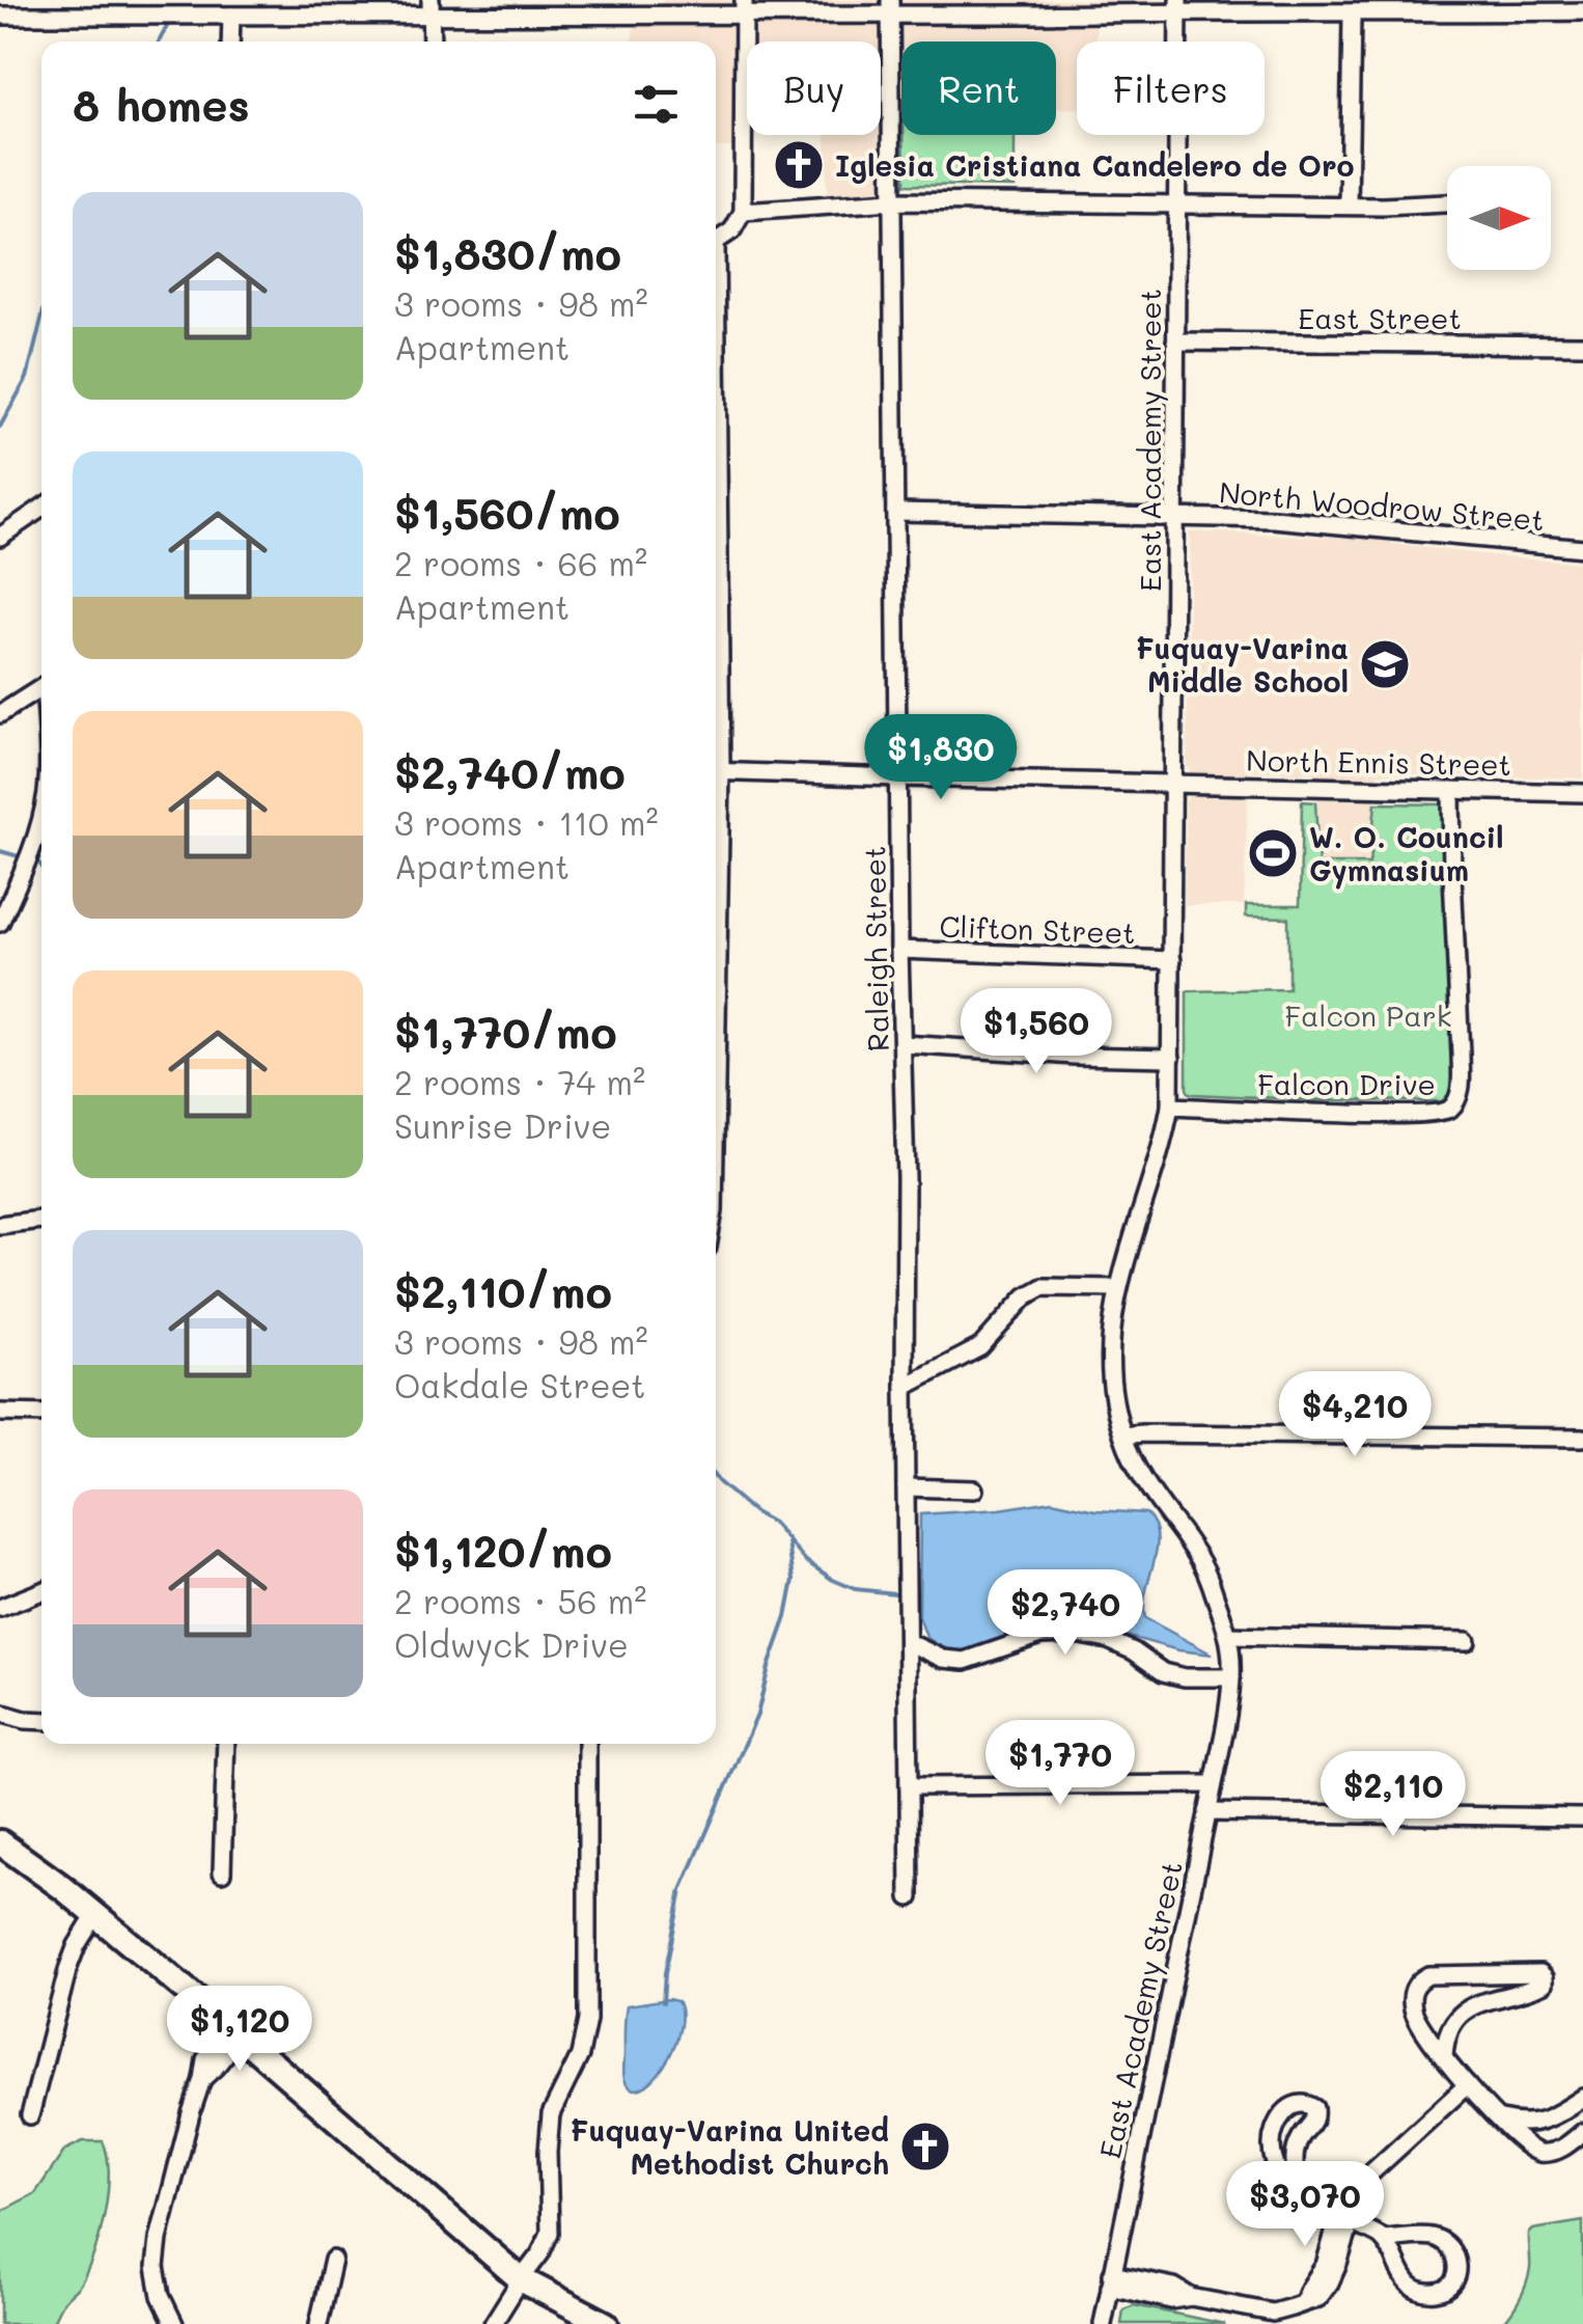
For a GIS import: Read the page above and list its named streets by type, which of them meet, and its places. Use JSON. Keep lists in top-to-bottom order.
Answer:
{
  "streets": {
    "street": [
      "East Street",
      "East Academy Street",
      "North Woodrow Street",
      "North Ennis Street",
      "Clifton Street",
      "Raleigh Street",
      "Falcon Drive"
    ]
  },
  "crossings": [
    ["East Street", "East Academy Street"],
    ["East Academy Street", "North Woodrow Street"],
    ["East Academy Street", "North Ennis Street"],
    ["East Academy Street", "Clifton Street"],
    ["East Academy Street", "Falcon Drive"],
    ["North Woodrow Street", "Raleigh Street"],
    ["North Ennis Street", "Raleigh Street"],
    ["North Ennis Street", "Falcon Drive"],
    ["Clifton Street", "Raleigh Street"]
  ],
  "parks": ["Falcon Park"],
  "places": {
    "church": ["Iglesia Cristiana Candelero de Oro", "Fuquay-Varina United Methodist Church"],
    "school or university": ["Fuquay-Varina Middle School"],
    "sports": ["W. O. Council Gymnasium"]
  },
  "north": "right",
  "page": {
    "chip": ["Buy", "Rent", "Filters"],
    "heading": "8 homes",
    "list": [
      {
        "name": "$1,830/mo",
        "note": "3 rooms · 98 m² · Apartment"
      },
      {
        "name": "$1,560/mo",
        "note": "2 rooms · 66 m² · Apartment"
      },
      {
        "name": "$2,740/mo",
        "note": "3 rooms · 110 m² · Apartment"
      },
      {
        "name": "$1,770/mo",
        "note": "2 rooms · 74 m² · Sunrise Drive"
      },
      {
        "name": "$2,110/mo",
        "note": "3 rooms · 98 m² · Oakdale Street"
      },
      {
        "name": "$1,120/mo",
        "note": "2 rooms · 56 m² · Oldwyck Drive"
      }
    ],
    "price": [
      "$1,830",
      "$1,560",
      "$4,210",
      "$2,740",
      "$1,770",
      "$2,110",
      "$1,120",
      "$3,070"
    ]
  }
}
